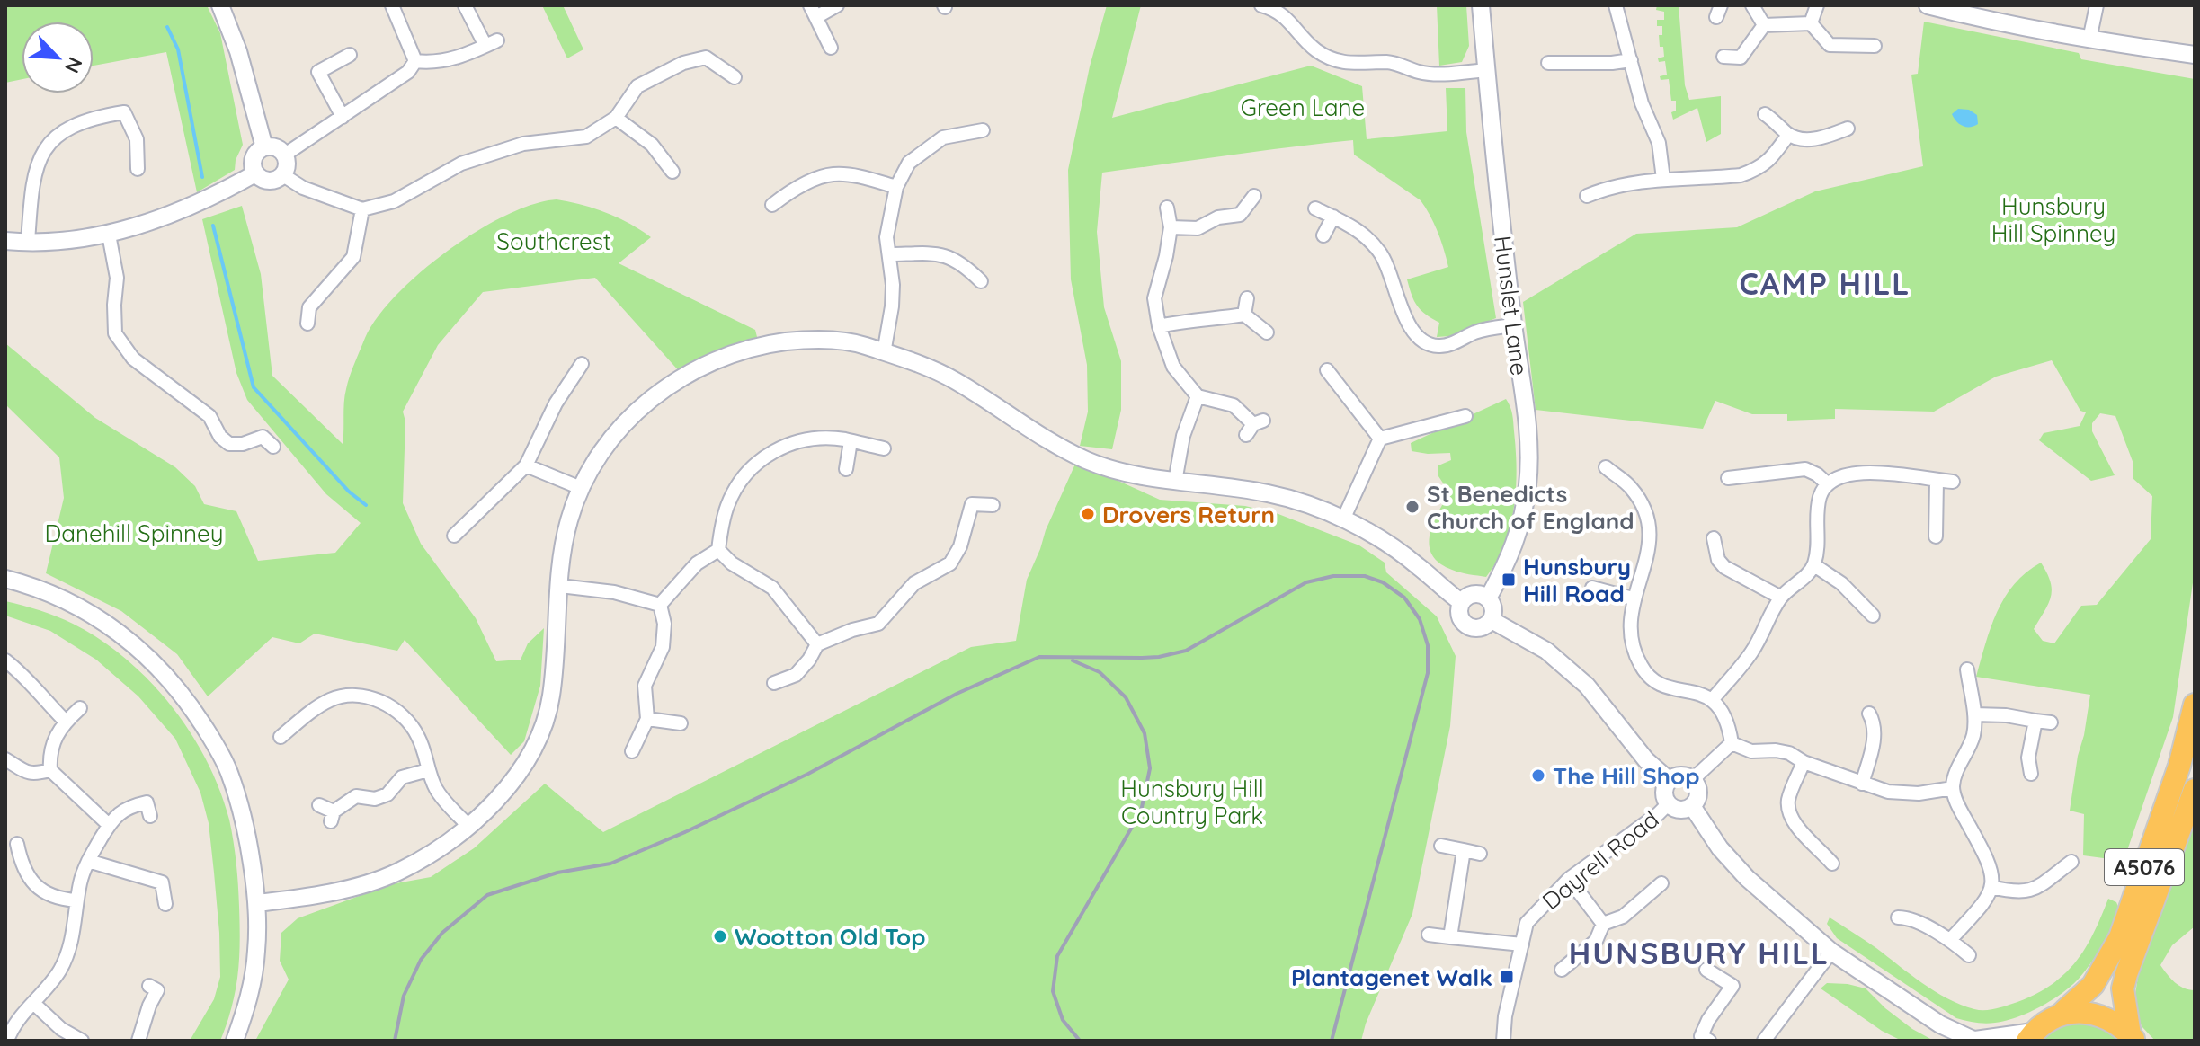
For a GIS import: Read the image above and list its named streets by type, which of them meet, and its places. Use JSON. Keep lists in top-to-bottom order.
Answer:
{
  "streets": {
    "highway": ["A5076"],
    "street": ["Hunslet Lane", "Dayrell Road"]
  },
  "districts": ["CAMP HILL", "HUNSBURY HILL"],
  "parks": [
    "Green Lane",
    "Hunsbury Hill Spinney",
    "Southcrest",
    "Danehill Spinney",
    "Hunsbury Hill Country Park"
  ],
  "places": {
    "other": [
      "St Benedicts Church of England",
      "Drovers Return",
      "The Hill Shop",
      "Wootton Old Top"
    ],
    "transit": ["Hunsbury Hill Road", "Plantagenet Walk"]
  },
  "north": "bottom right"
}
